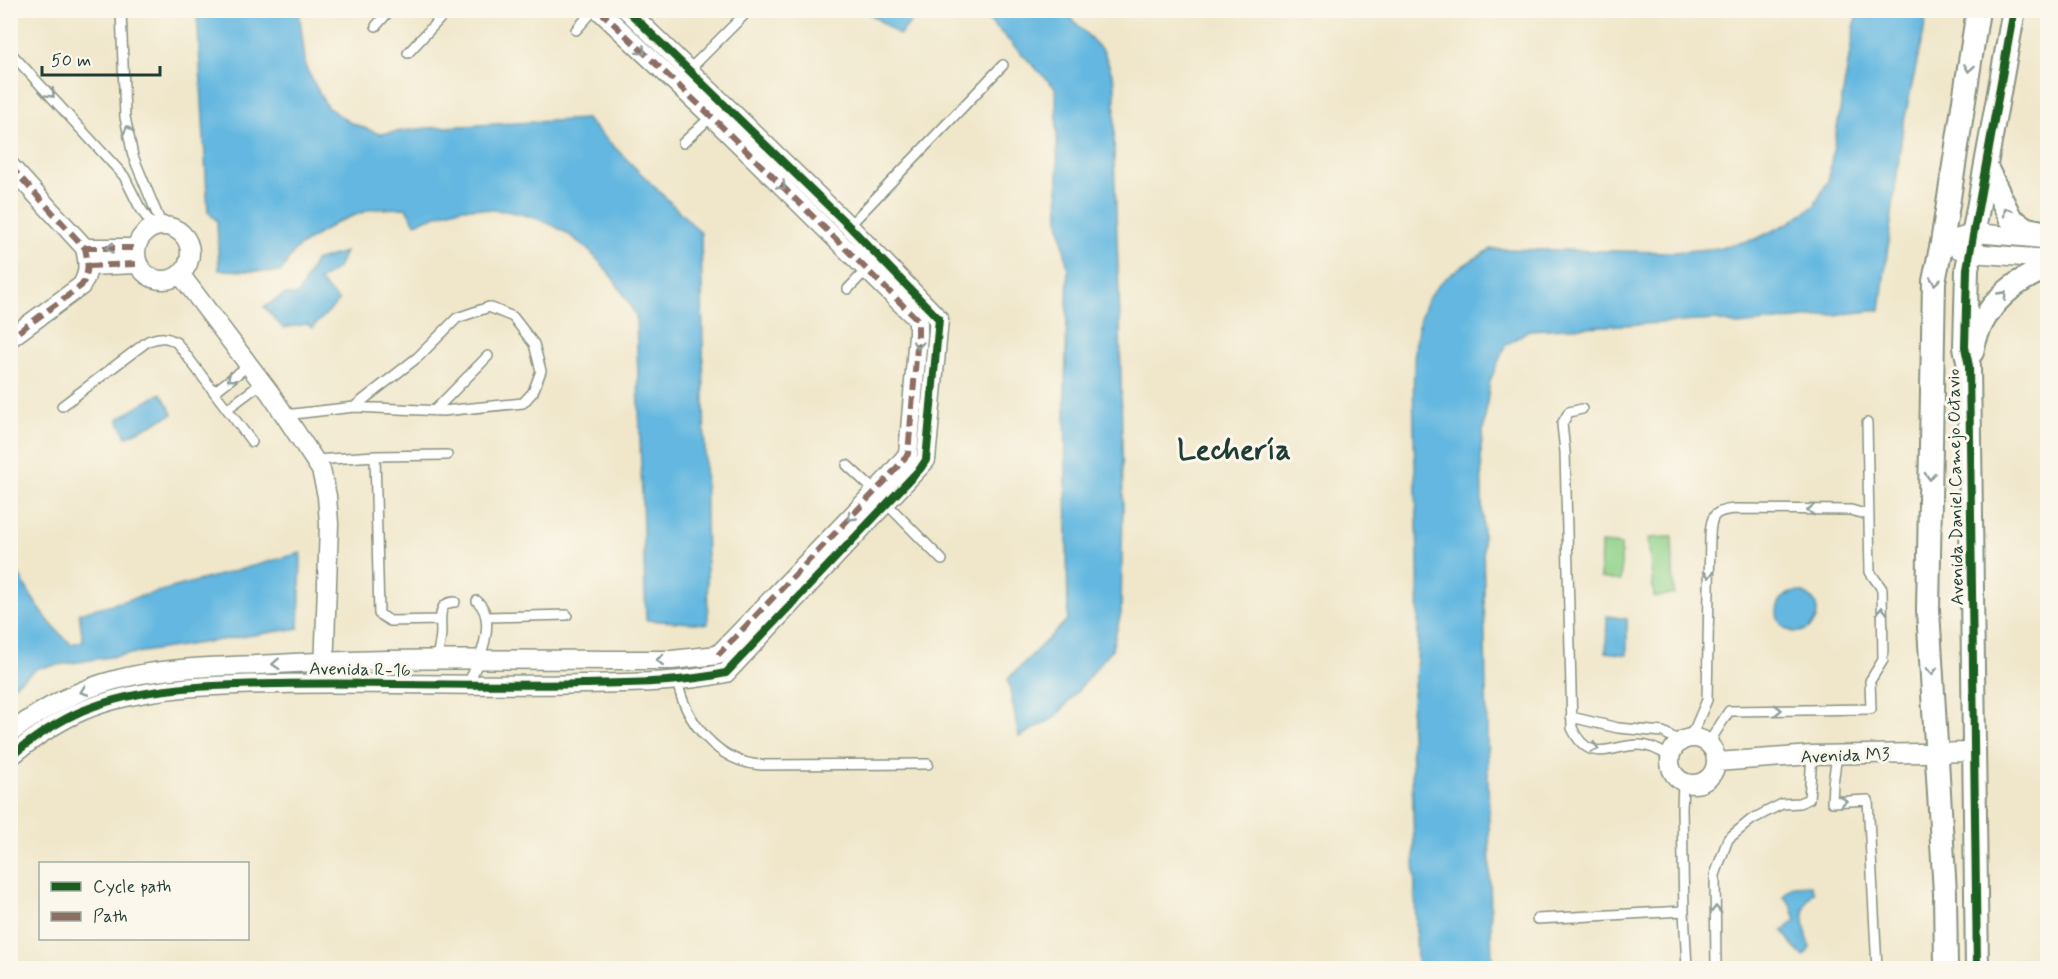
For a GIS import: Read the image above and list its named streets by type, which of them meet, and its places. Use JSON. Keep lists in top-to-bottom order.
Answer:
{
  "streets": {
    "street": ["Avenida Daniel Camejo Octavio", "Avenida R-16", "Avenida M3"]
  },
  "crossings": [
    ["Avenida Daniel Camejo Octavio", "Avenida M3"]
  ],
  "districts": ["Lechería"],
  "legend": ["Cycle path", "Path"],
  "scale_bar": "50 m"
}
